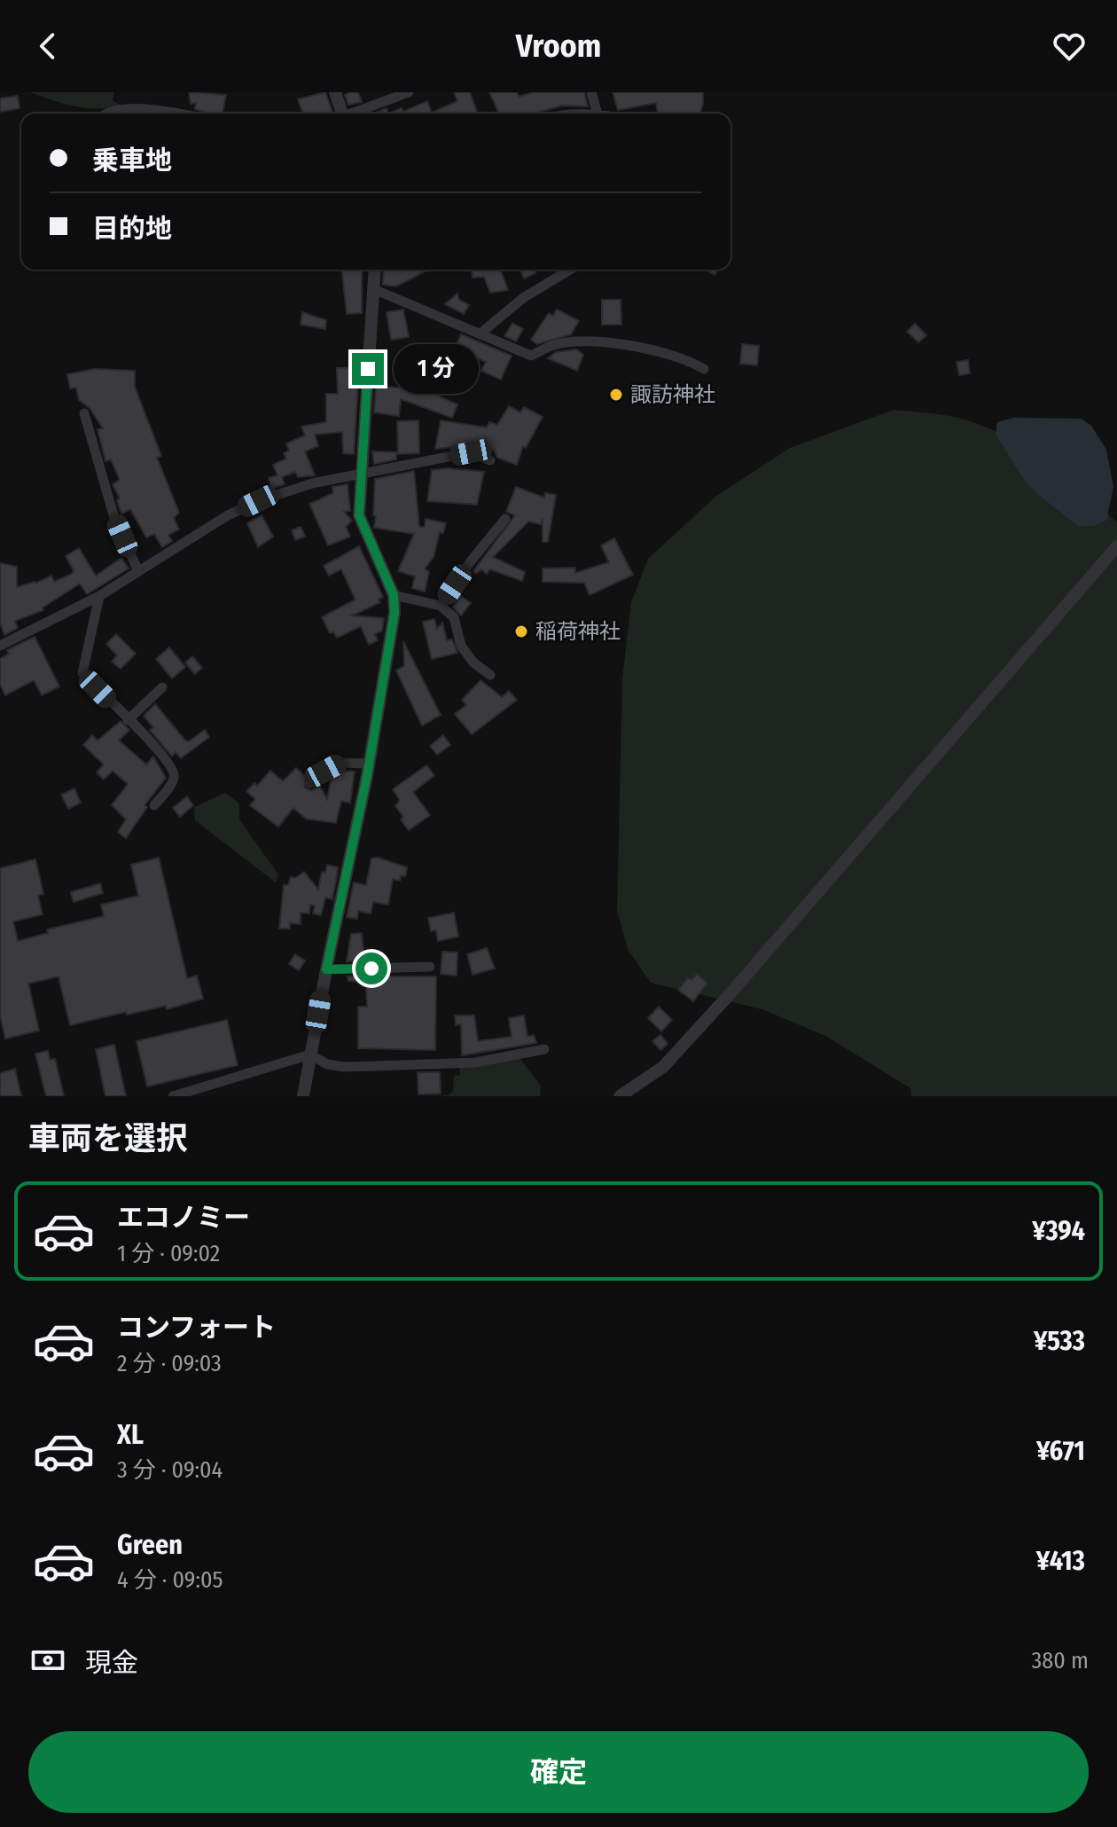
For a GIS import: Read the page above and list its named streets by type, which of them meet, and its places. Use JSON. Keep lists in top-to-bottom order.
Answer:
{
  "places": ["諏訪神社", "稲荷神社"],
  "page": {
    "header": "Vroom",
    "banner": ["乗車地", "目的地"],
    "bubble": "1 分",
    "heading": "車両を選択",
    "list": [
      {
        "name": "エコノミー",
        "note": "1 分 · 09:02",
        "value": "¥394"
      },
      {
        "name": "コンフォート",
        "note": "2 分 · 09:03",
        "value": "¥533"
      },
      {
        "name": "XL",
        "note": "3 分 · 09:04",
        "value": "¥671"
      },
      {
        "name": "Green",
        "note": "4 分 · 09:05",
        "value": "¥413"
      }
    ],
    "pay": ["現金", "380 m"],
    "buttons": "確定"
  }
}
